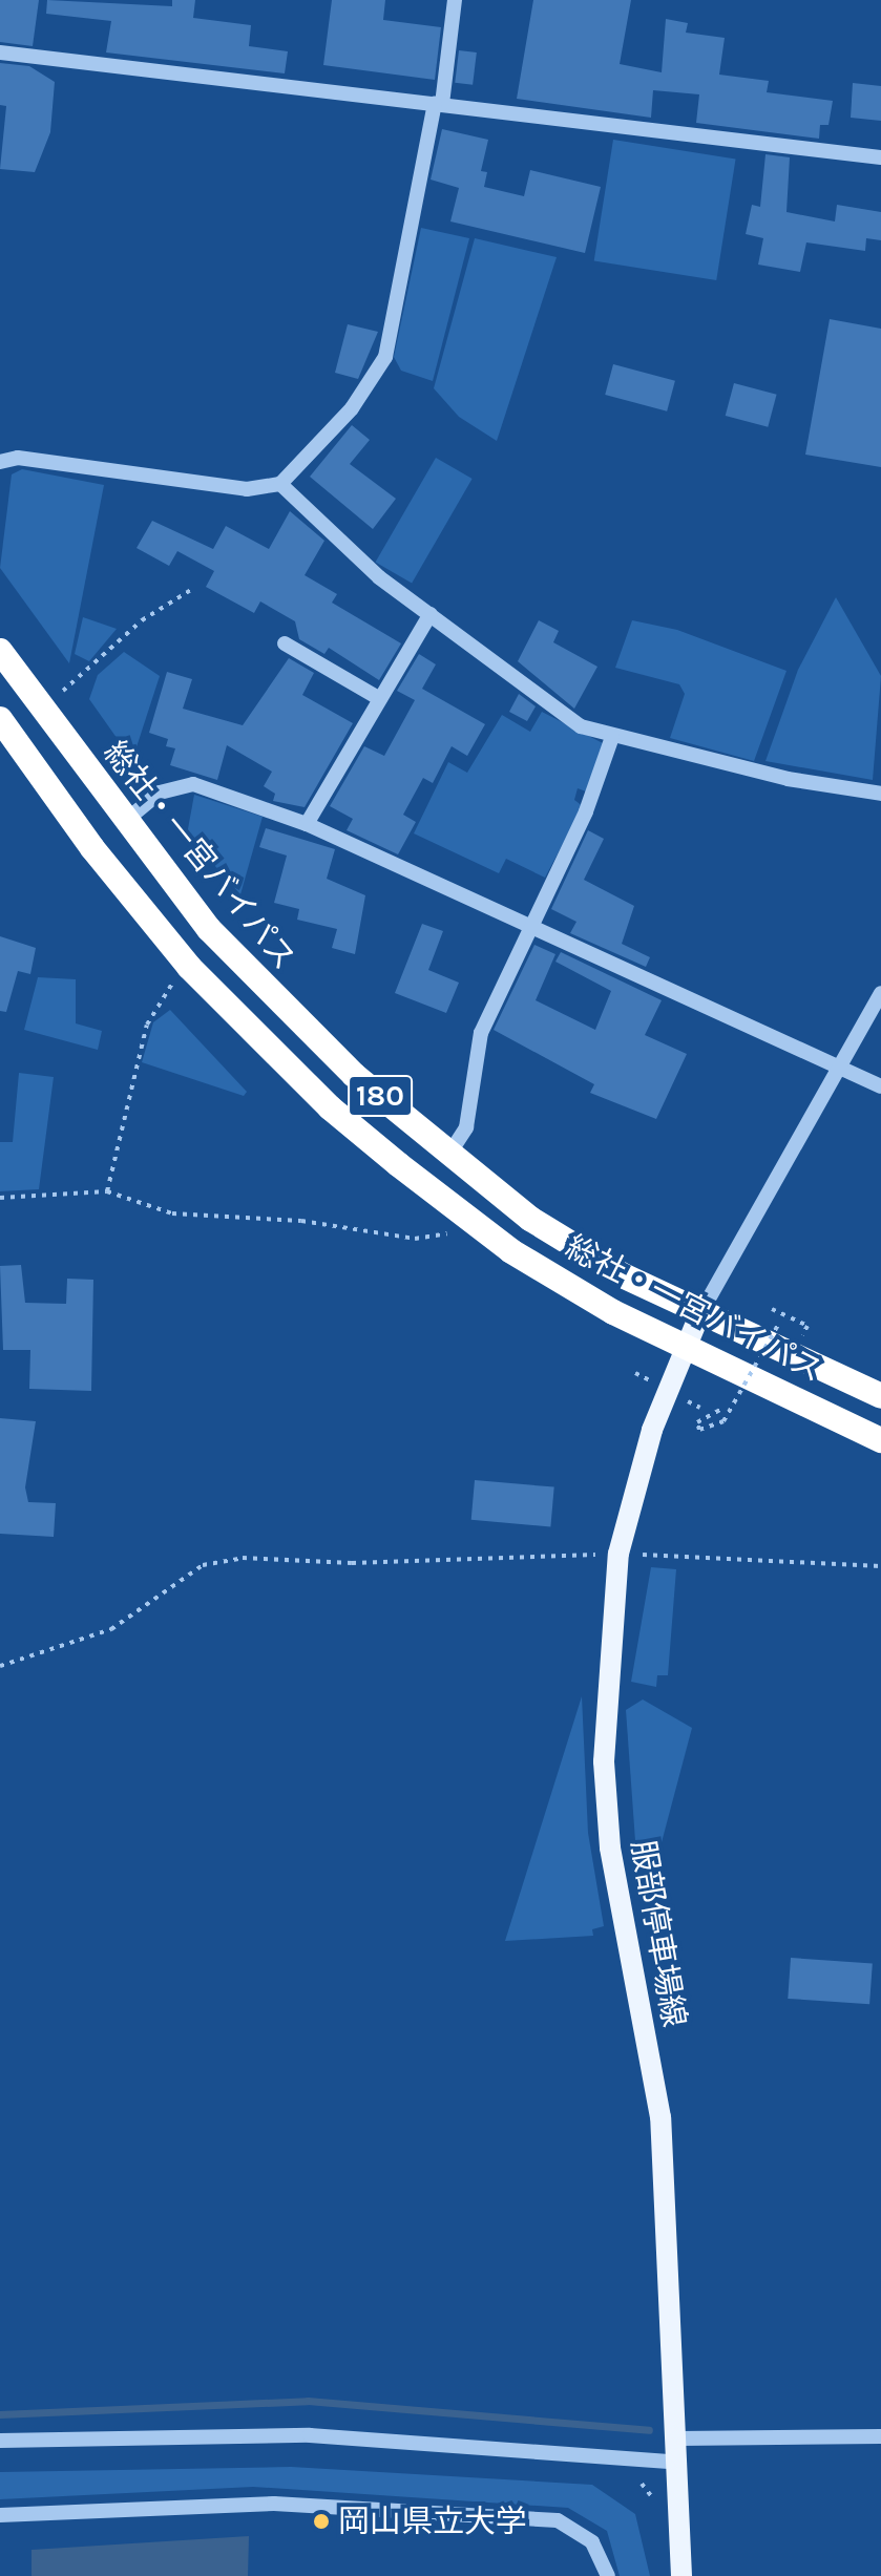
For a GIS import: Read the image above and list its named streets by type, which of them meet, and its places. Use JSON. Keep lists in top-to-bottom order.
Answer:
{
  "streets": {
    "highway": ["総社・一宮バイパス", "180"],
    "main road": ["服部停車場線"]
  },
  "crossings": [
    ["総社・一宮バイパス", "服部停車場線"]
  ],
  "places": ["岡山県立大学"]
}
